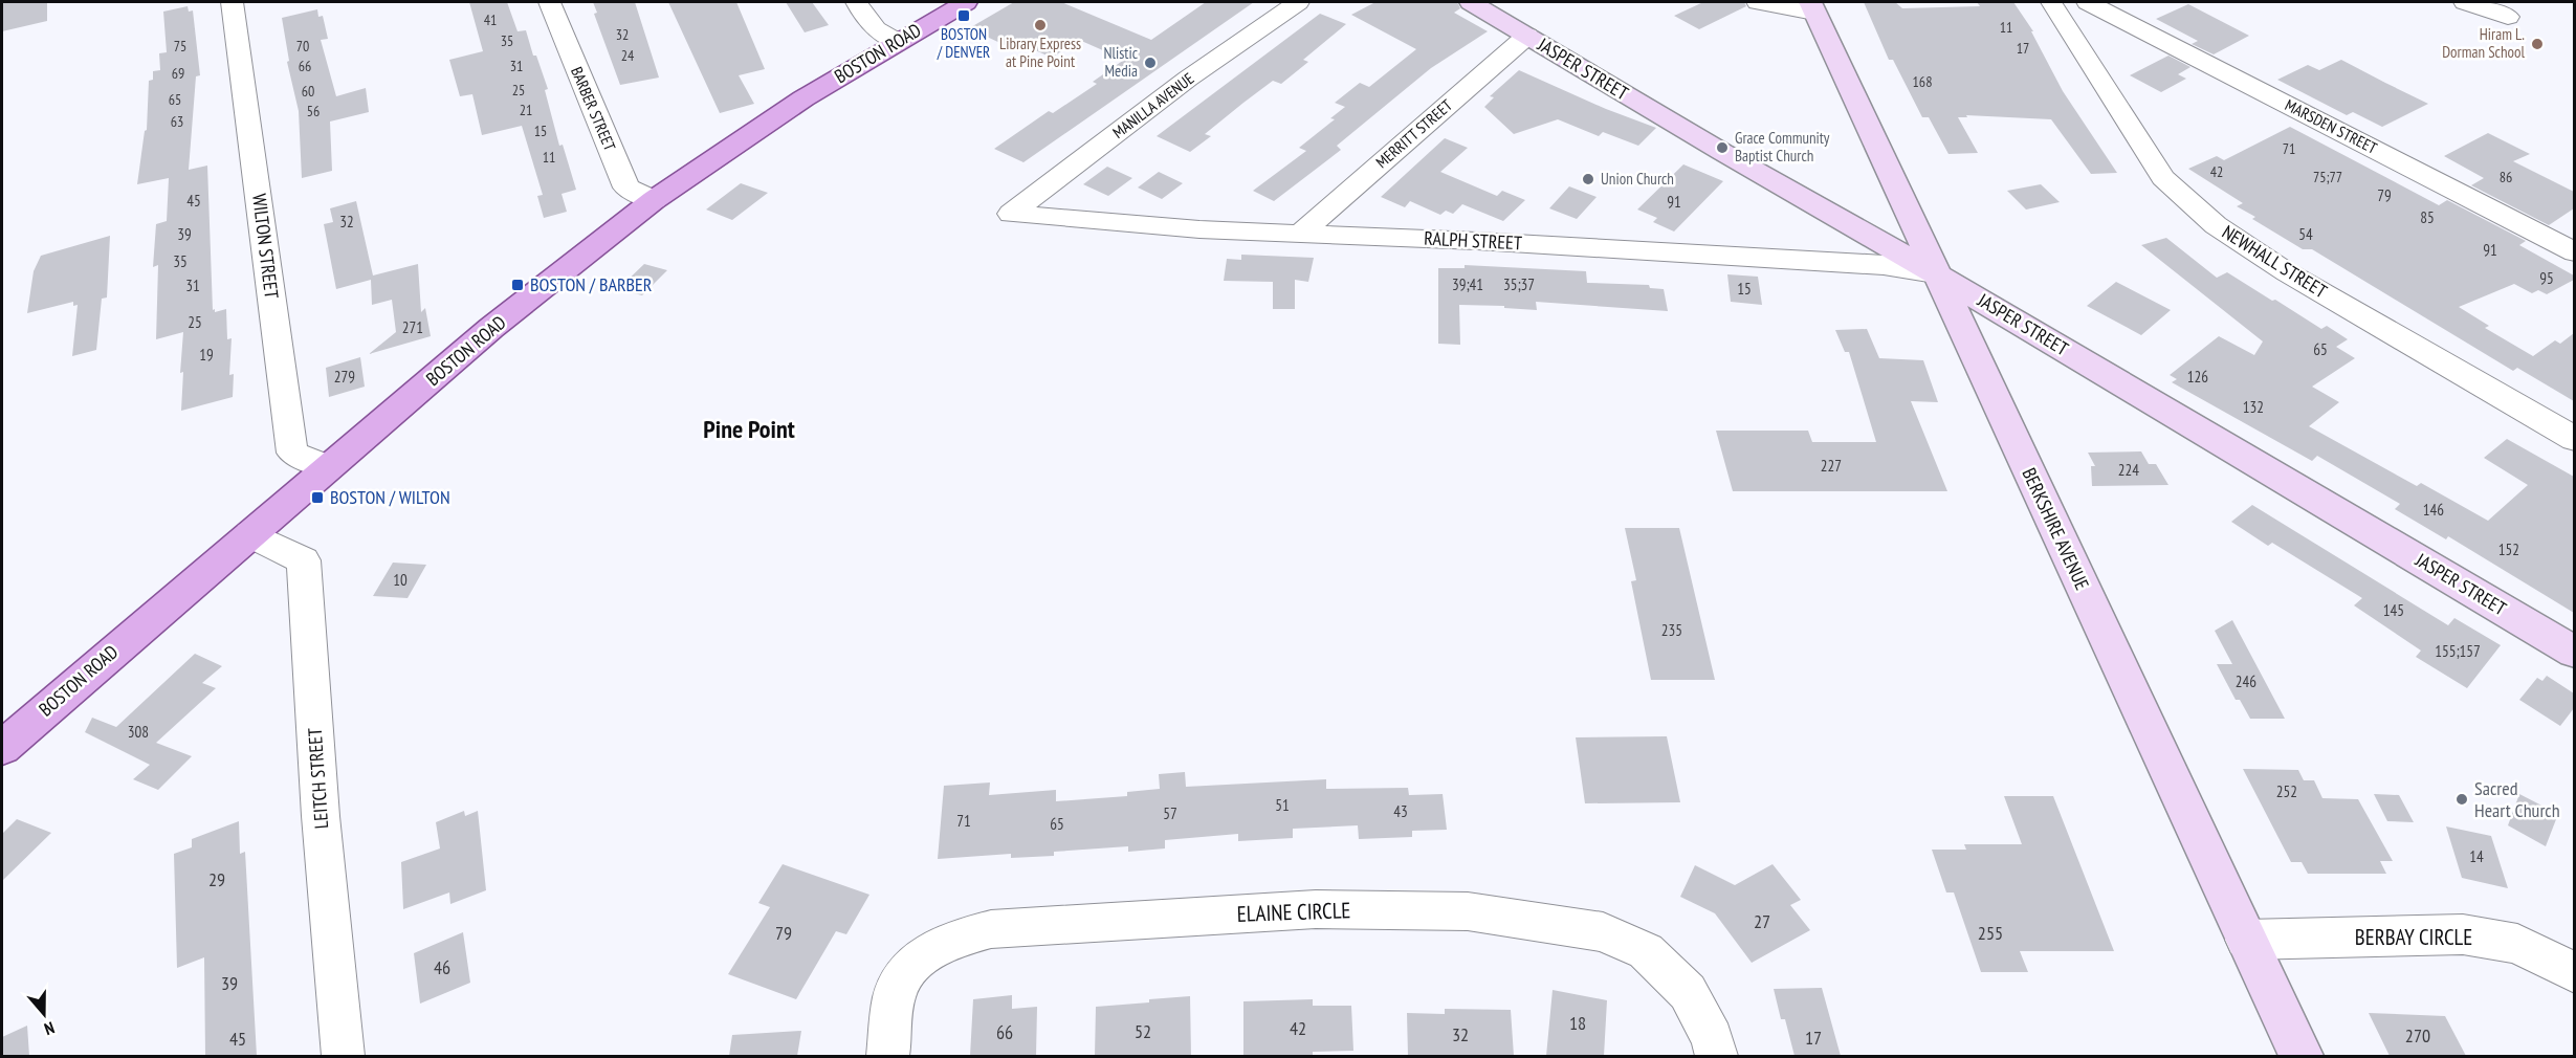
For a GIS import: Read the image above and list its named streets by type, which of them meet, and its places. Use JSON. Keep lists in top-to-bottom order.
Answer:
{
  "streets": {
    "main road": ["BOSTON ROAD", "JASPER STREET", "BERKSHIRE AVENUE"],
    "street": [
      "MANILLA AVENUE",
      "BARBER STREET",
      "MARSDEN STREET",
      "MERRITT STREET",
      "RALPH STREET",
      "WILTON STREET",
      "NEWHALL STREET",
      "LEITCH STREET",
      "ELAINE CIRCLE",
      "BERBAY CIRCLE"
    ]
  },
  "crossings": [
    ["BOSTON ROAD", "BARBER STREET"],
    ["BOSTON ROAD", "WILTON STREET"],
    ["BOSTON ROAD", "LEITCH STREET"],
    ["JASPER STREET", "MERRITT STREET"],
    ["JASPER STREET", "RALPH STREET"],
    ["JASPER STREET", "BERKSHIRE AVENUE"],
    ["MANILLA AVENUE", "RALPH STREET"],
    ["MERRITT STREET", "RALPH STREET"],
    ["RALPH STREET", "BERKSHIRE AVENUE"],
    ["BERKSHIRE AVENUE", "BERBAY CIRCLE"]
  ],
  "districts": ["Pine Point"],
  "places": {
    "transit": ["BOSTON / DENVER", "BOSTON / BARBER", "BOSTON / WILTON"],
    "other": [
      "Library Express at Pine Point",
      "Hiram L. Dorman School",
      "Nlistic Media",
      "Grace Community Baptist Church",
      "Union Church",
      "Sacred Heart Church"
    ]
  },
  "house_numbers": [
    "41",
    "11",
    "32",
    "35",
    "75",
    "70",
    "17",
    "24",
    "66",
    "31",
    "69",
    "168",
    "25",
    "60",
    "65",
    "21",
    "56",
    "63",
    "15",
    "71",
    "11",
    "42",
    "75;77",
    "86",
    "79",
    "45",
    "91",
    "85",
    "32",
    "39",
    "54",
    "91",
    "35",
    "95",
    "39;41",
    "35;37",
    "31",
    "15",
    "25",
    "271",
    "65",
    "19",
    "279",
    "126",
    "132",
    "227",
    "224",
    "146",
    "152",
    "10",
    "145",
    "235",
    "155;157",
    "246",
    "308",
    "252",
    "51",
    "43",
    "57",
    "71",
    "65",
    "14",
    "29",
    "27",
    "79",
    "255",
    "46",
    "39",
    "18",
    "42",
    "52",
    "66",
    "32",
    "270",
    "17",
    "45"
  ],
  "north": "bottom"
}
